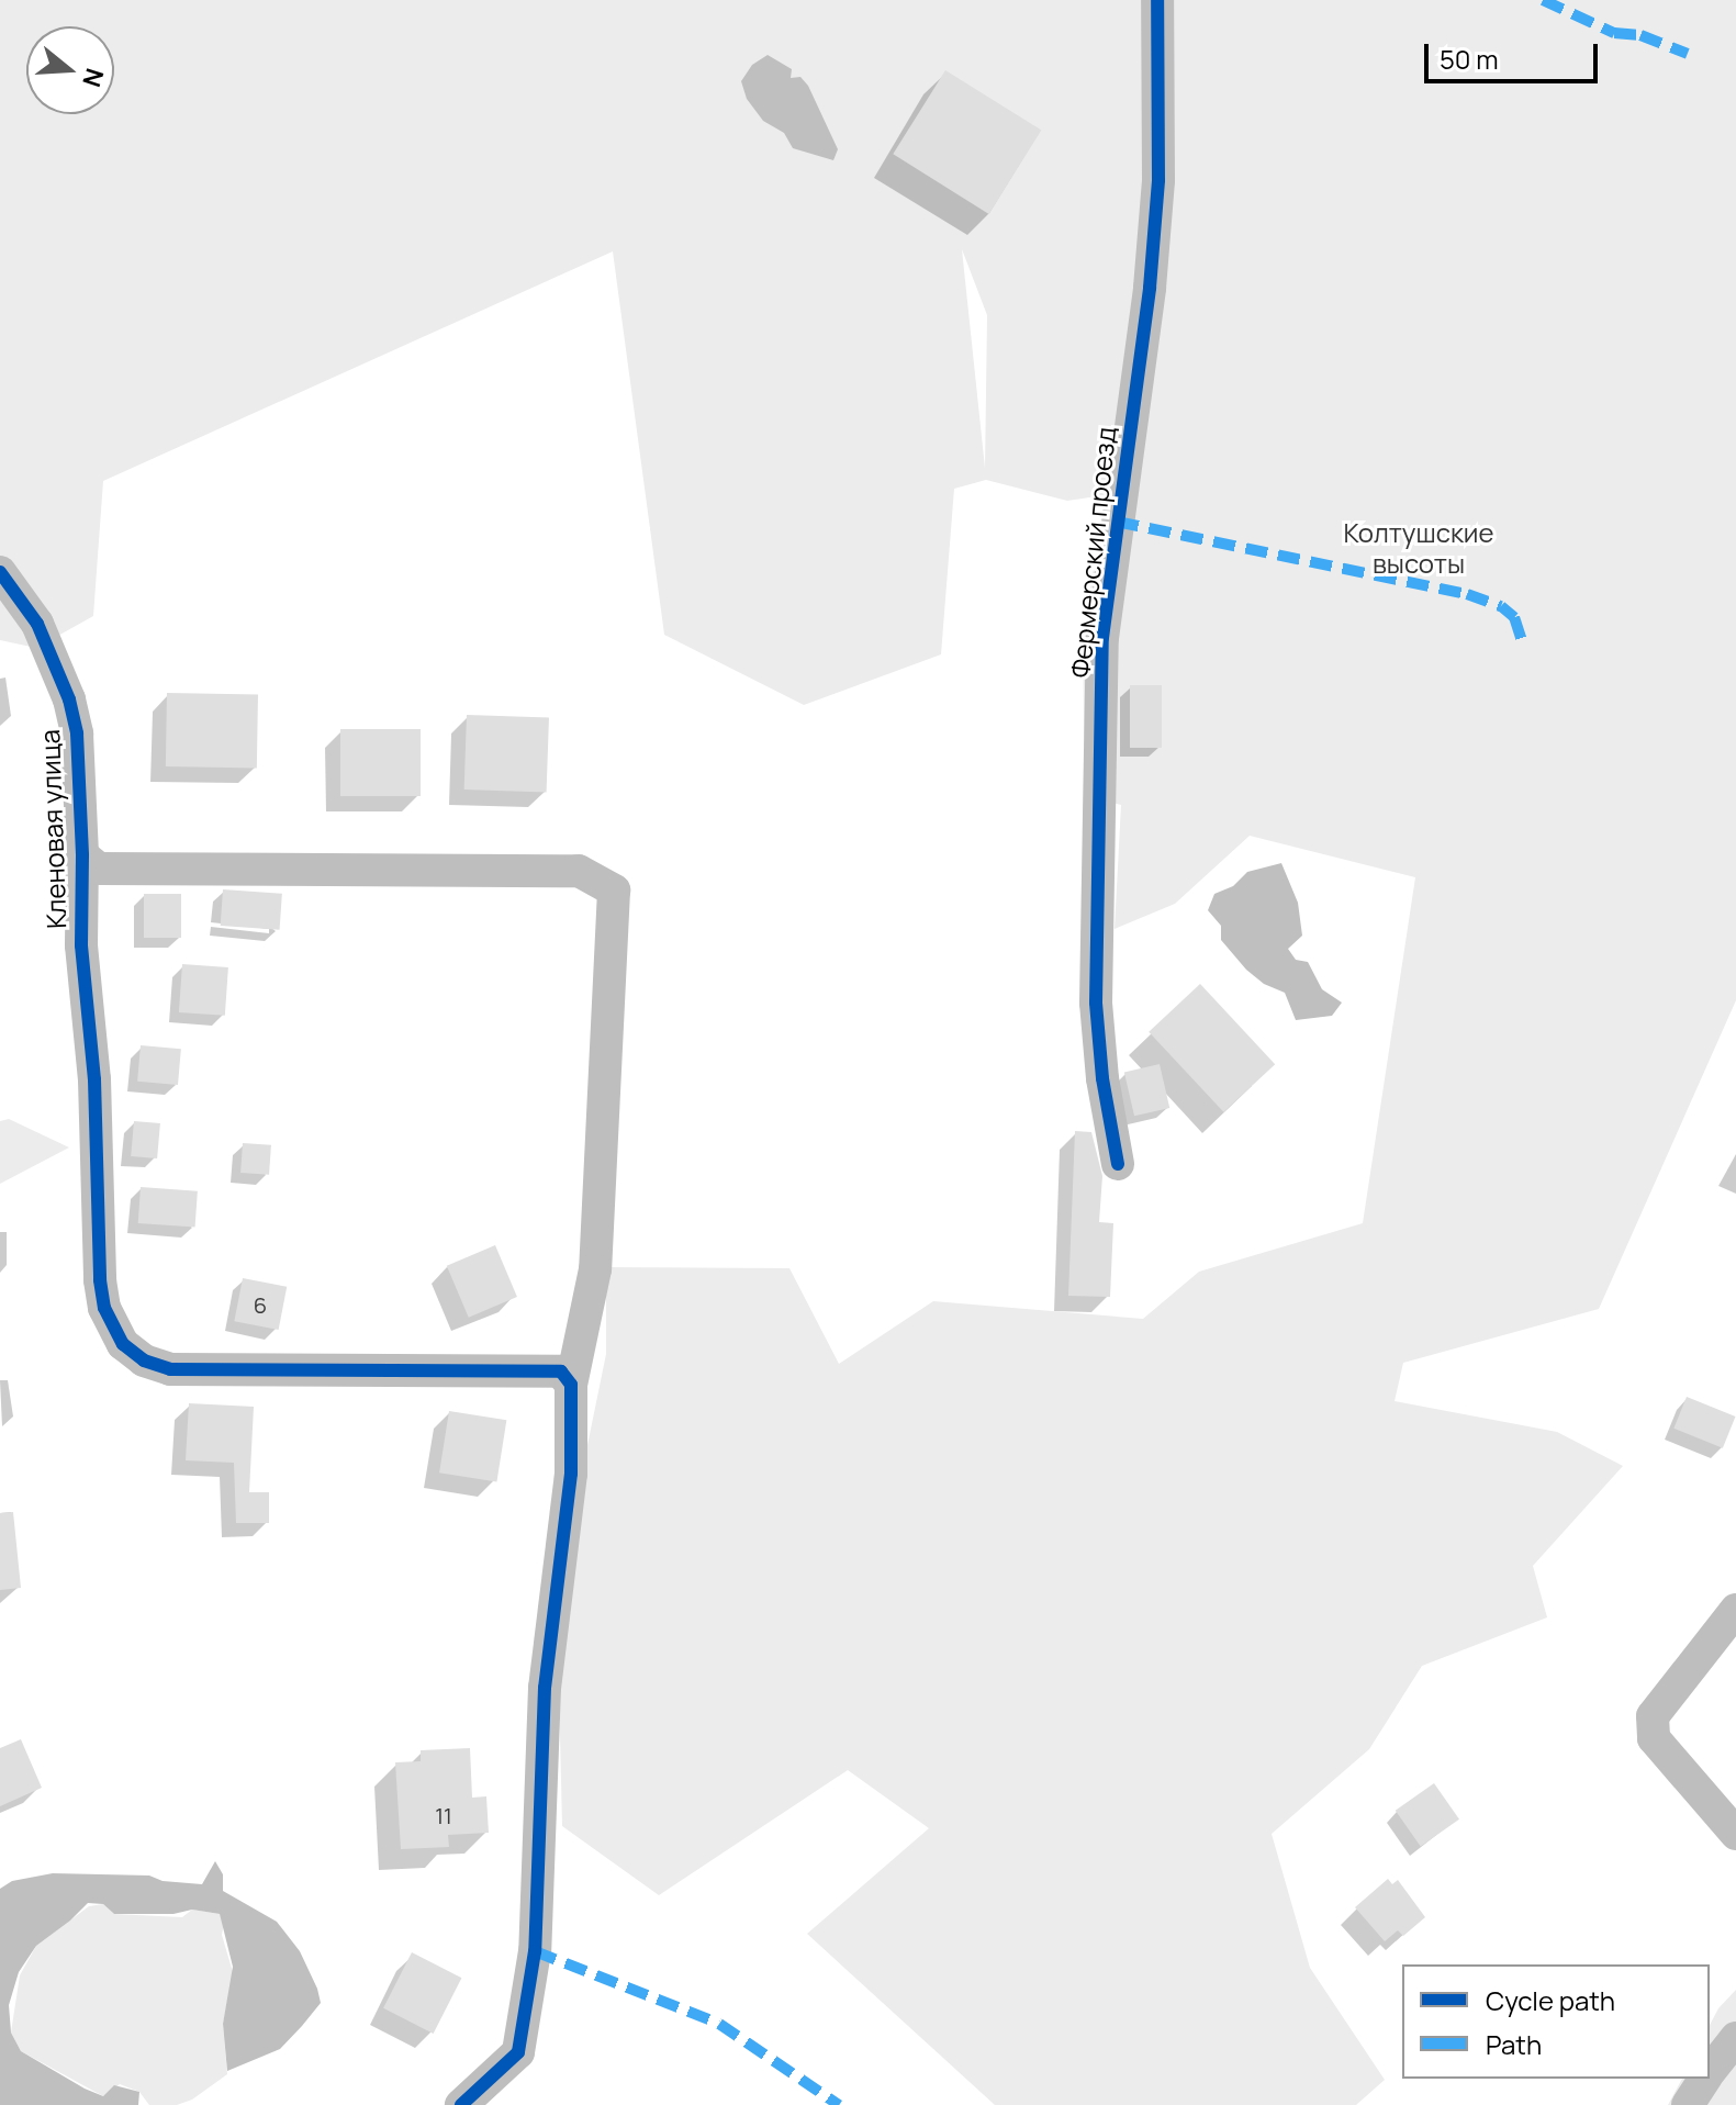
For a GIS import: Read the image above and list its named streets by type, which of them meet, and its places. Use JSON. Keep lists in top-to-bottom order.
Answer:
{
  "streets": {
    "street": ["Фермерский проезд", "Кленовая улица"]
  },
  "parks": ["Колтушские высоты"],
  "house_numbers": ["6", "11"],
  "legend": ["Cycle path", "Path"],
  "scale_bar": "50 m",
  "north": "right"
}
